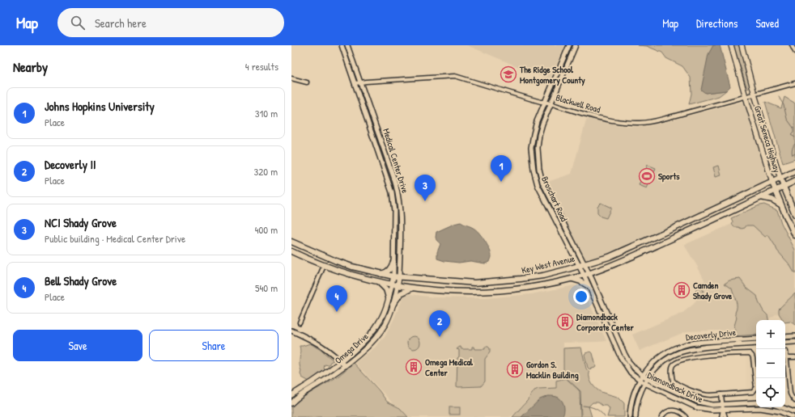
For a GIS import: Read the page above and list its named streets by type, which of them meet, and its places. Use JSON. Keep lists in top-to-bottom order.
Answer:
{
  "streets": {
    "main road": [
      "Great Seneca Highway",
      "Medical Center Drive",
      "Key West Avenue",
      "Omega Drive"
    ],
    "street": [
      "Blackwell Road",
      "Broschart Road",
      "Decoverly Drive",
      "Diamondback Drive"
    ]
  },
  "crossings": [
    ["Blackwell Road", "Great Seneca Highway"],
    ["Blackwell Road", "Medical Center Drive"],
    ["Blackwell Road", "Broschart Road"],
    ["Great Seneca Highway", "Key West Avenue"],
    ["Medical Center Drive", "Key West Avenue"],
    ["Medical Center Drive", "Omega Drive"],
    ["Broschart Road", "Key West Avenue"],
    ["Broschart Road", "Diamondback Drive"],
    ["Key West Avenue", "Omega Drive"],
    ["Key West Avenue", "Diamondback Drive"],
    ["Decoverly Drive", "Diamondback Drive"]
  ],
  "places": {
    "school or university": ["The Ridge School Montgomery County"],
    "sports": ["Sports"],
    "building": [
      "Camden Shady Grove",
      "Diamondback Corporate Center",
      "Omega Medical Center",
      "Gordon S. Macklin Building"
    ]
  },
  "page": {
    "header": "Map",
    "search": "Search here",
    "nav": ["Map", "Directions", "Saved"],
    "heading": ["Nearby", "4 results"],
    "list": [
      {
        "mark": "1",
        "name": "Johns Hopkins University",
        "note": "Place",
        "value": "310 m"
      },
      {
        "mark": "2",
        "name": "Decoverly II",
        "note": "Place",
        "value": "320 m"
      },
      {
        "mark": "3",
        "name": "NCI Shady Grove",
        "note": "Public building · Medical Center Drive",
        "value": "400 m"
      },
      {
        "mark": "4",
        "name": "Bell Shady Grove",
        "note": "Place",
        "value": "540 m"
      }
    ],
    "pins": [
      "1",
      "3",
      "4",
      "2"
    ],
    "buttons": ["Save", "Share"],
    "map_buttons": ["+", "−"]
  }
}
